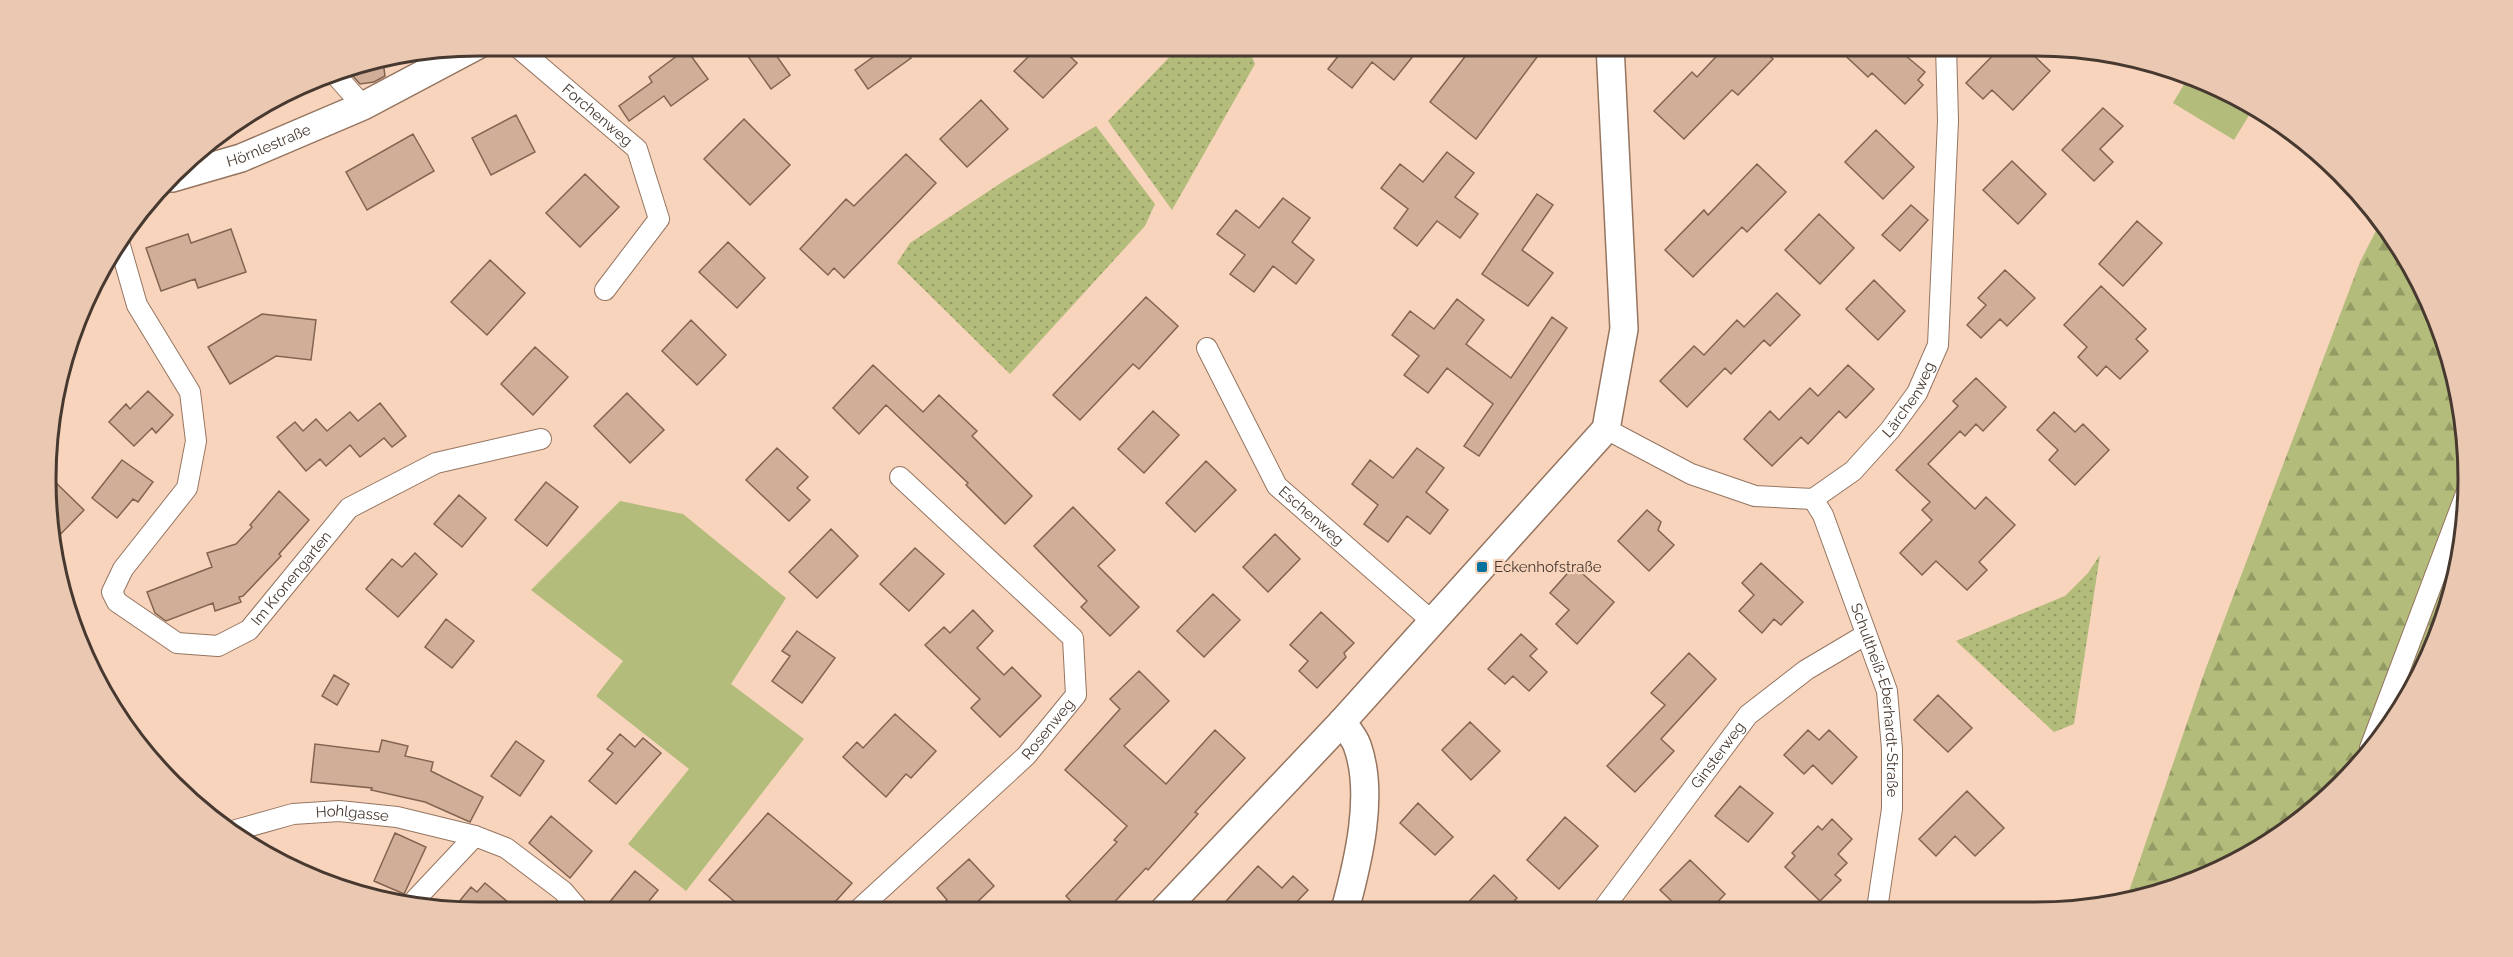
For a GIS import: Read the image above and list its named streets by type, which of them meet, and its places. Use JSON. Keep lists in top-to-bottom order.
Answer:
{
  "streets": {
    "street": [
      "Forchenweg",
      "Hörnlestraße",
      "Lärchenweg",
      "Eschenweg",
      "Im Kronengarten",
      "Schultheiß-Eberhardt-Straße",
      "Rosenweg",
      "Ginsterweg",
      "Hohlgasse"
    ]
  },
  "crossings": [
    ["Lärchenweg", "Schultheiß-Eberhardt-Straße"],
    ["Schultheiß-Eberhardt-Straße", "Ginsterweg"]
  ],
  "places": {
    "transit": ["Eckenhofstraße"]
  }
}
